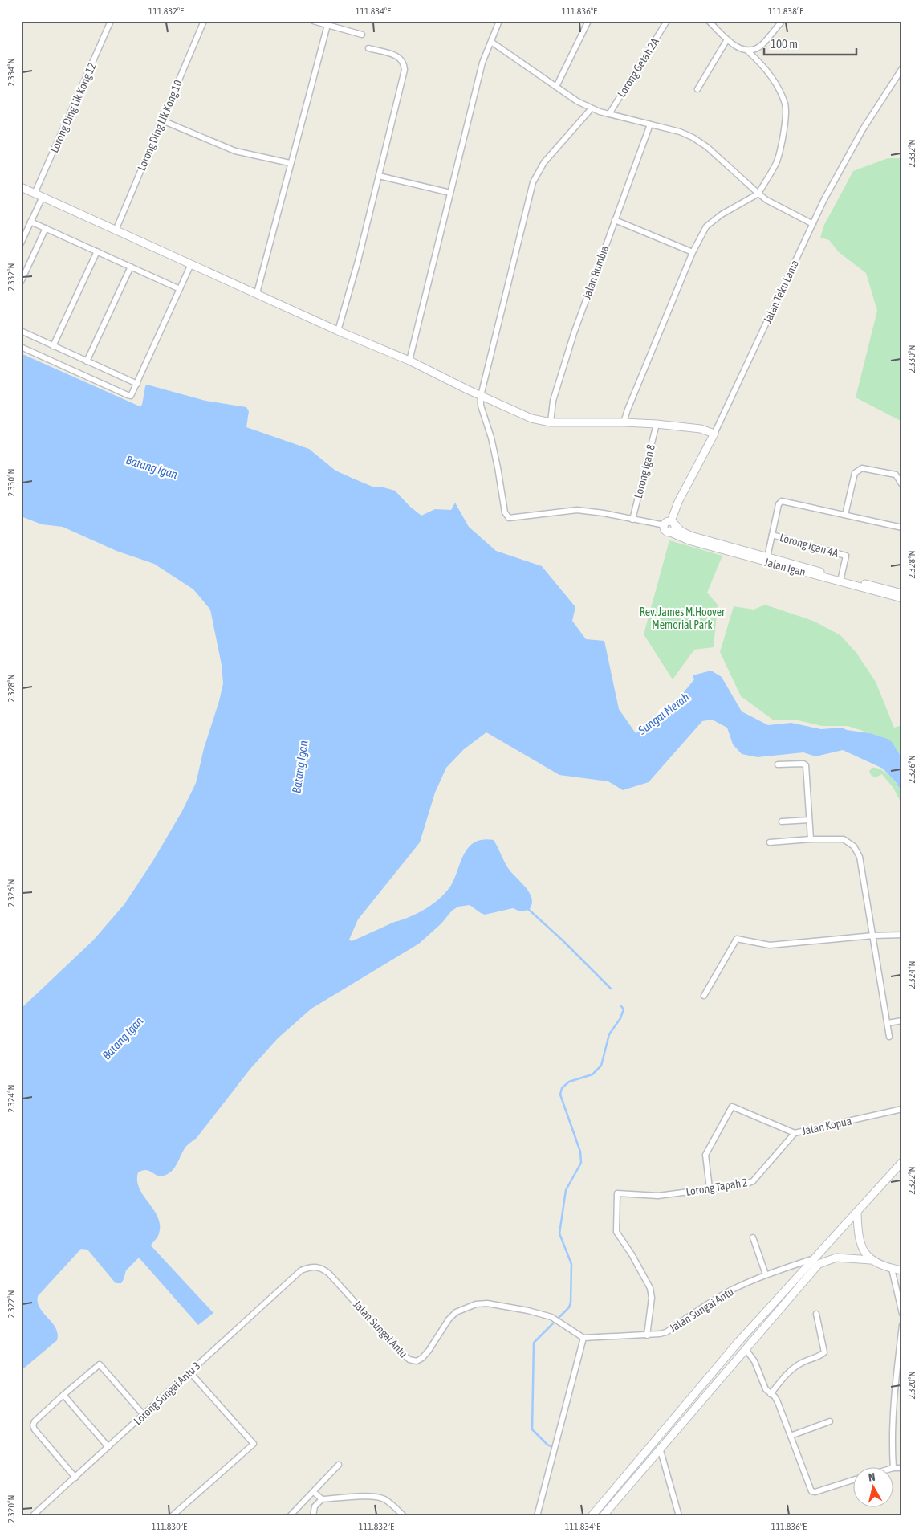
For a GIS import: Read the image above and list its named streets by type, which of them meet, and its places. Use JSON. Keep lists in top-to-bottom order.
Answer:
{
  "streets": {
    "street": [
      "Lorong Getah 2A",
      "Lorong Ding Lik Kong 12",
      "Lorong Ding Lik Kong 10",
      "Jalan Rumbia",
      "Jalan Teku Lama",
      "Lorong Igan 8",
      "Lorong Igan 4A",
      "Jalan Igan",
      "Jalan Kopua",
      "Lorong Tapah 2",
      "Jalan Sungai Antu",
      "Lorong Sungai Antu 3"
    ]
  },
  "crossings": [
    ["Jalan Teku Lama", "Jalan Igan"],
    ["Lorong Igan 4A", "Jalan Igan"],
    ["Jalan Kopua", "Lorong Tapah 2"],
    ["Lorong Tapah 2", "Jalan Sungai Antu"],
    ["Jalan Sungai Antu", "Lorong Sungai Antu 3"]
  ],
  "water": ["Batang Igan", "Sungai Merah"],
  "parks": ["Rev. James M.Hoover Memorial Park"],
  "scale_bar": "100 m",
  "north": "top",
  "coordinates": [
    "111.832°E",
    "111.834°E",
    "111.836°E",
    "111.838°E",
    "2.334°N",
    "2.332°N",
    "2.330°N",
    "2.328°N",
    "2.326°N",
    "2.324°N",
    "2.322°N",
    "2.320°N",
    "111.830°E"
  ]
}
